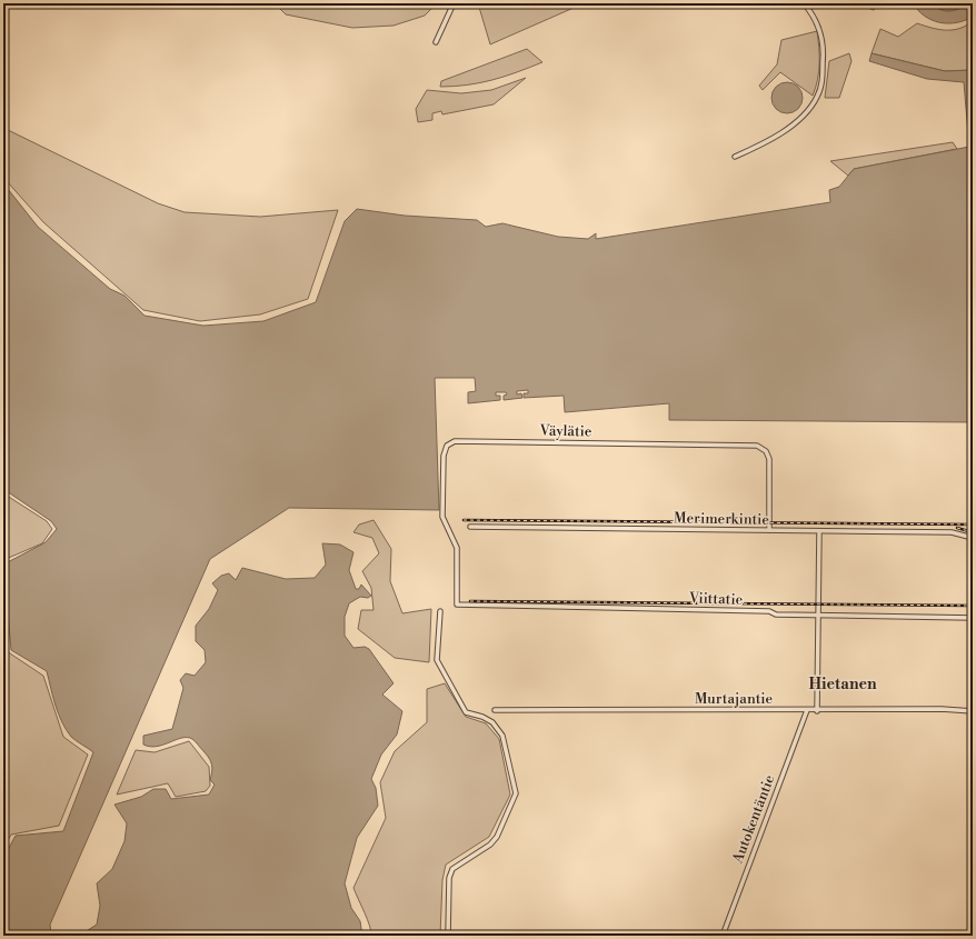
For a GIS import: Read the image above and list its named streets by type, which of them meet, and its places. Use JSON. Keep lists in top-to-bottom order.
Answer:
{
  "streets": {
    "street": [
      "Väylätie",
      "Merimerkintie",
      "Viittatie",
      "Murtajantie",
      "Autokentäntie"
    ]
  },
  "crossings": [
    ["Väylätie", "Merimerkintie"],
    ["Väylätie", "Viittatie"],
    ["Murtajantie", "Autokentäntie"]
  ],
  "districts": ["Hietanen"]
}
